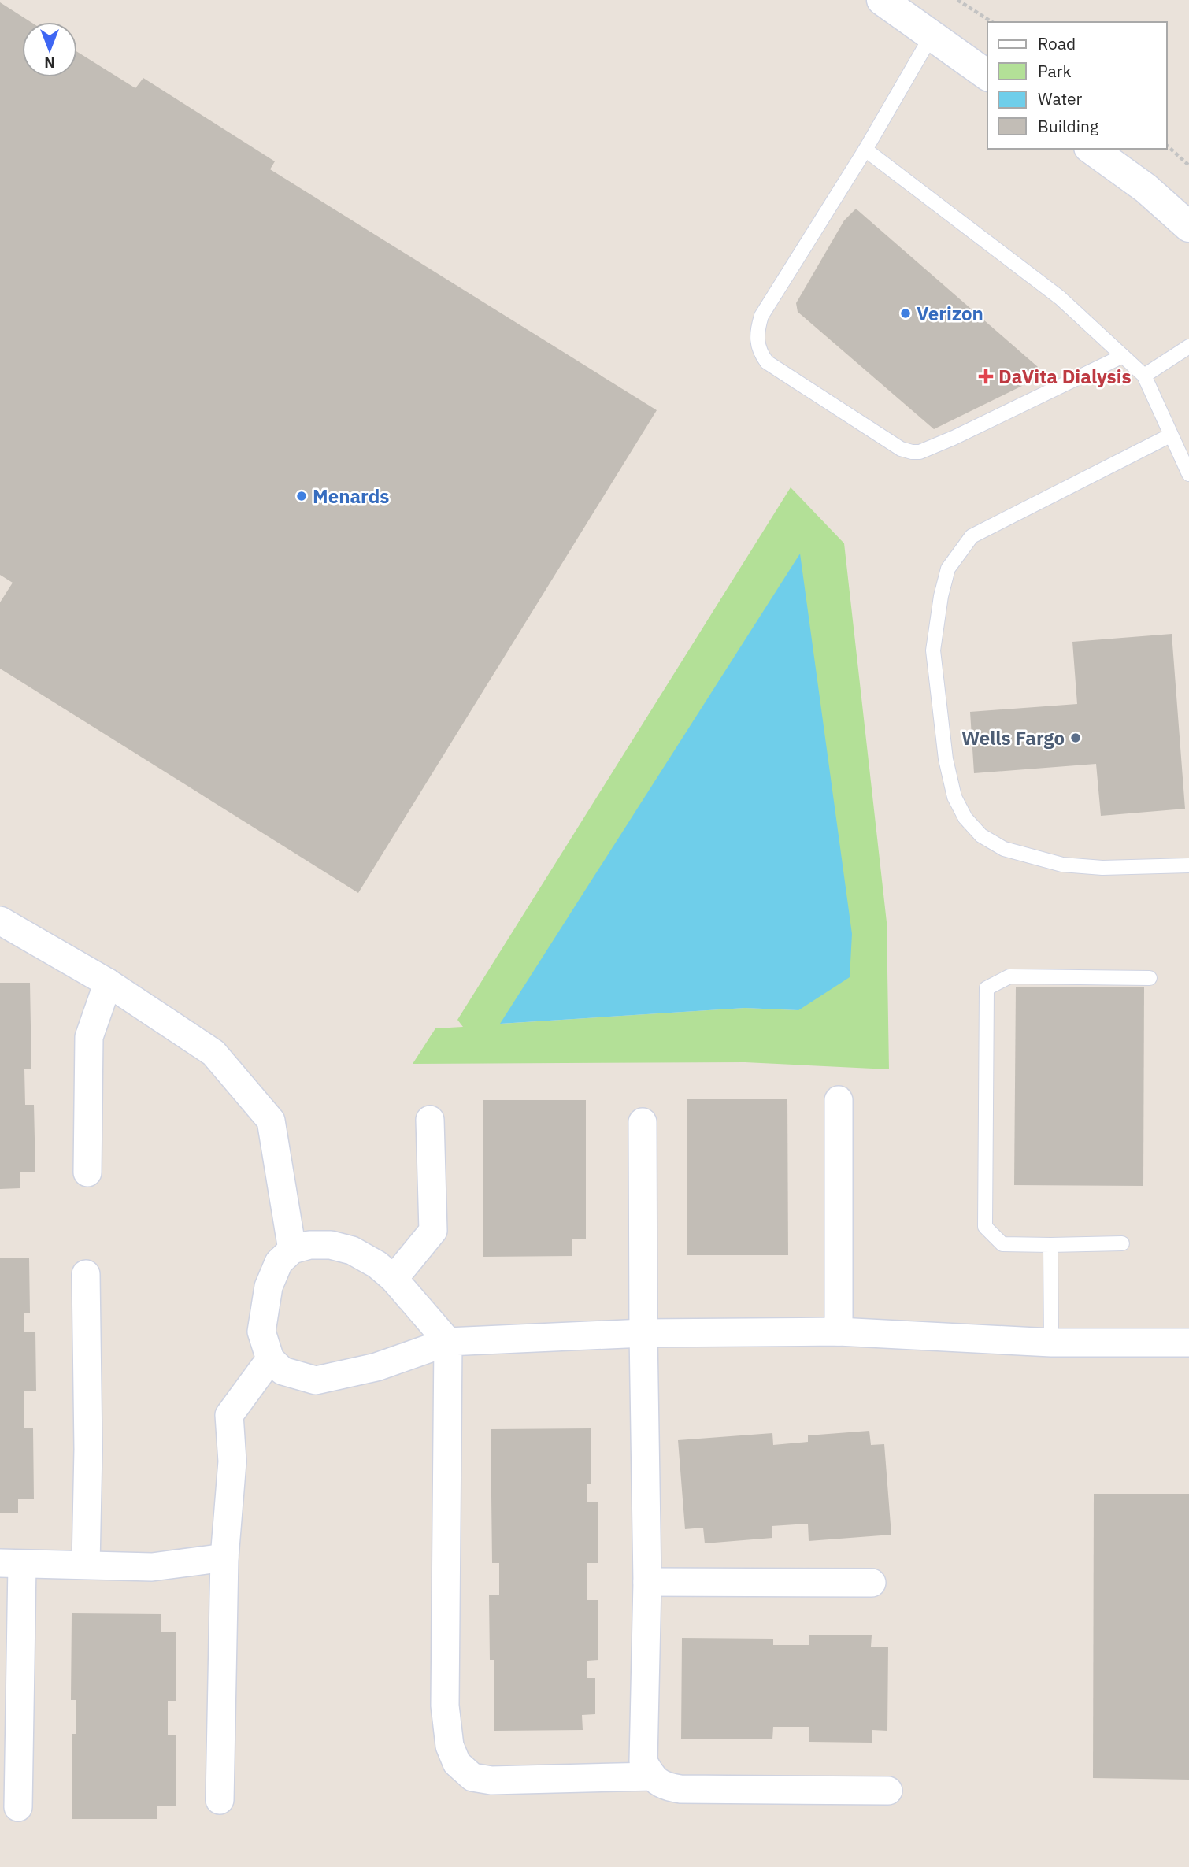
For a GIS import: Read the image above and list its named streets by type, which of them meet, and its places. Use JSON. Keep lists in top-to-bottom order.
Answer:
{
  "places": {
    "other": ["Verizon", "Menards", "Wells Fargo"],
    "health": ["DaVita Dialysis"]
  },
  "legend": [
    "Road",
    "Park",
    "Water",
    "Building"
  ],
  "north": "bottom"
}
